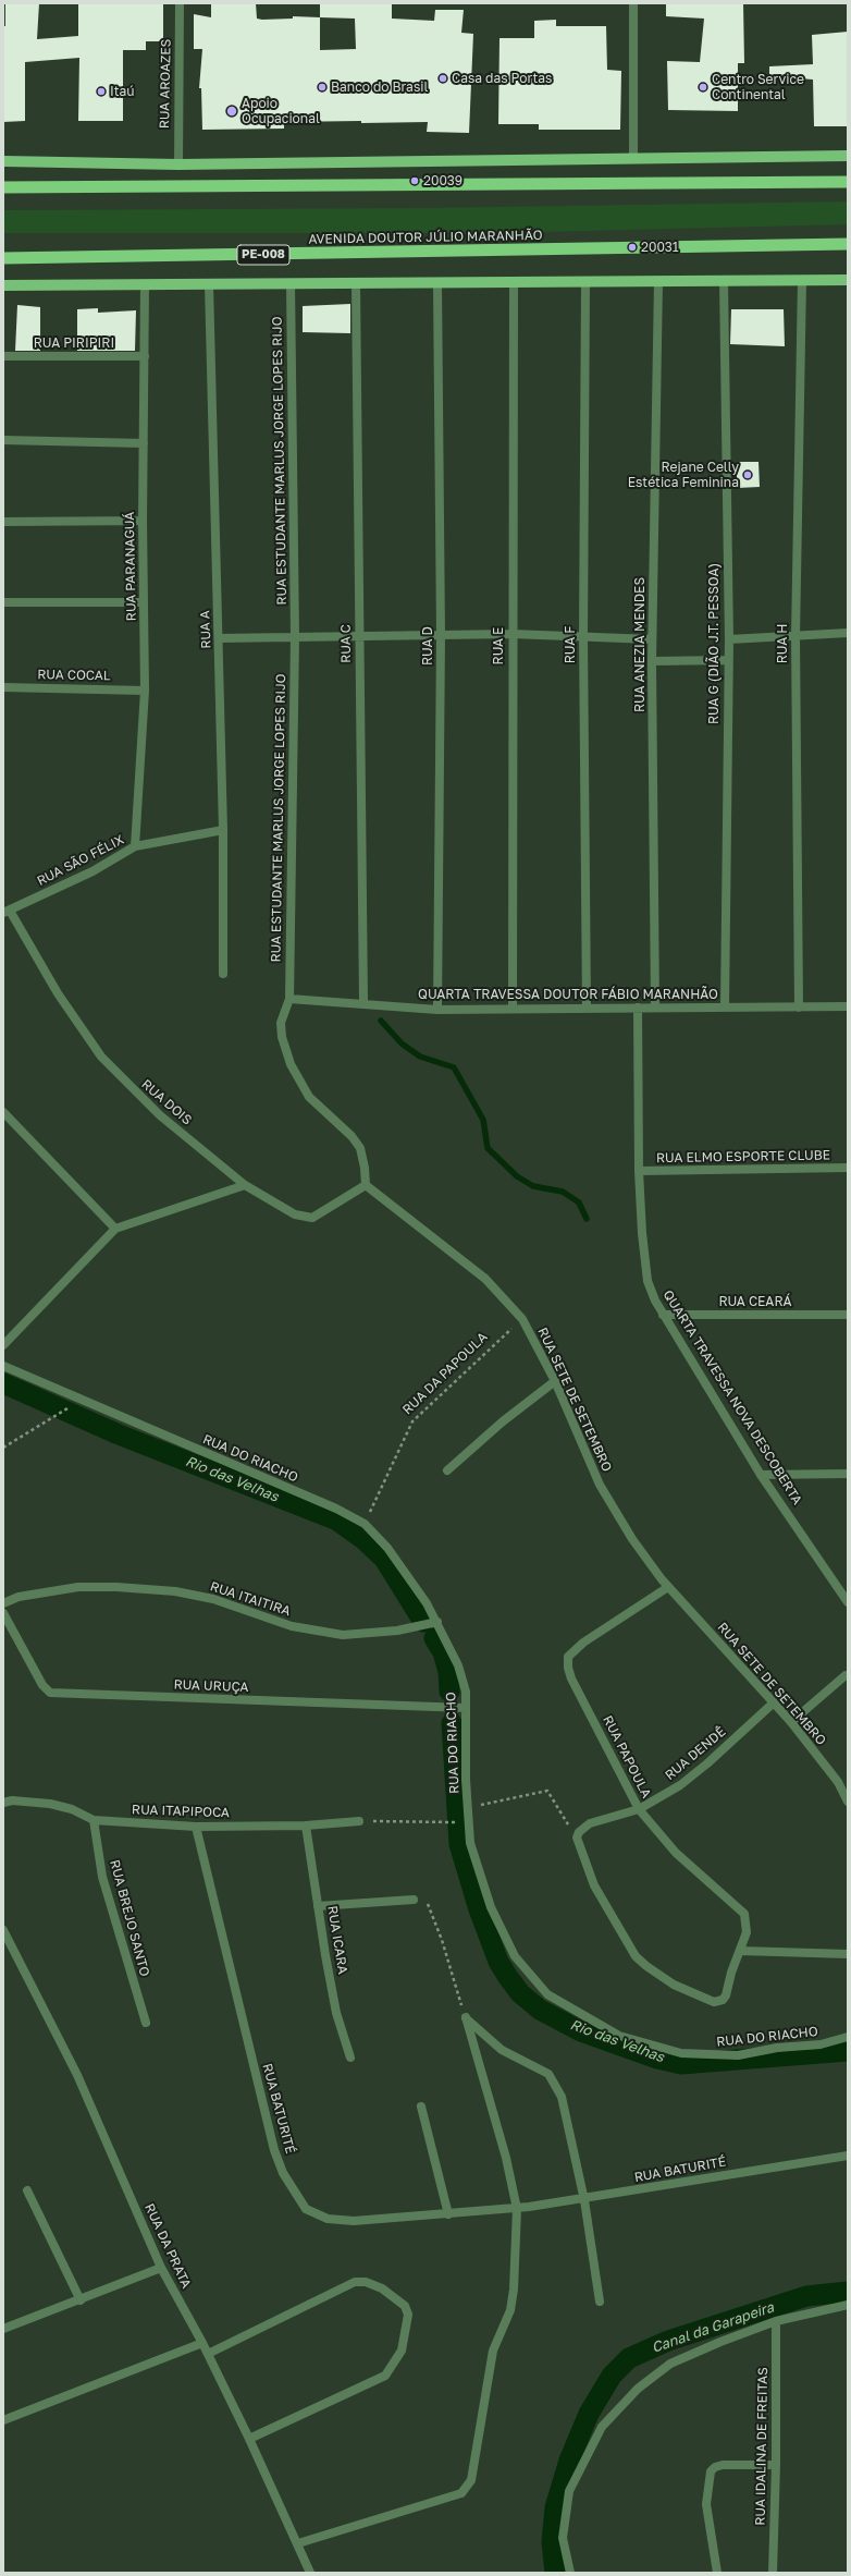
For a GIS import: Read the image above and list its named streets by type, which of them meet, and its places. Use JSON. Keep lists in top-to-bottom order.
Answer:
{
  "streets": {
    "highway": ["AVENIDA DOUTOR JÚLIO MARANHÃO", "PE-008"],
    "street": [
      "RUA AROAZES",
      "RUA PIRIPIRI",
      "RUA ESTUDANTE MARLUS JORGE LOPES RIJO",
      "RUA PARANAGUÁ",
      "RUA A",
      "RUA C",
      "RUA G (DIÃO J.T. PESSOA)",
      "RUA H",
      "RUA F",
      "RUA ANEZIA MENDES",
      "RUA D",
      "RUA E",
      "RUA COCAL",
      "RUA SÃO FÉLIX",
      "QUARTA TRAVESSA DOUTOR FÁBIO MARANHÃO",
      "RUA DOIS",
      "RUA ELMO ESPORTE CLUBE",
      "RUA CEARÁ",
      "QUARTA TRAVESSA NOVA DESCOBERTA",
      "RUA SETE DE SETEMBRO",
      "RUA DO RIACHO",
      "RUA ITAITIRA",
      "RUA URUÇA",
      "RUA DENDÊ",
      "RUA PAPOULA",
      "RUA ITAPIPOCA",
      "RUA BREJO SANTO",
      "RUA ICARA",
      "RUA BATURITÉ",
      "RUA DA PRATA",
      "RUA IDALINA DE FREITAS"
    ],
    "path": ["RUA DA PAPOULA"]
  },
  "crossings": [
    ["RUA PIRIPIRI", "RUA PARANAGUÁ"],
    ["RUA ESTUDANTE MARLUS JORGE LOPES RIJO", "QUARTA TRAVESSA DOUTOR FÁBIO MARANHÃO"],
    ["RUA PARANAGUÁ", "RUA COCAL"],
    ["RUA PARANAGUÁ", "RUA SÃO FÉLIX"],
    ["RUA A", "RUA SÃO FÉLIX"],
    ["RUA C", "QUARTA TRAVESSA DOUTOR FÁBIO MARANHÃO"],
    ["RUA G (DIÃO J.T. PESSOA)", "QUARTA TRAVESSA DOUTOR FÁBIO MARANHÃO"],
    ["RUA H", "QUARTA TRAVESSA DOUTOR FÁBIO MARANHÃO"],
    ["RUA F", "QUARTA TRAVESSA DOUTOR FÁBIO MARANHÃO"],
    ["RUA ANEZIA MENDES", "QUARTA TRAVESSA DOUTOR FÁBIO MARANHÃO"],
    ["RUA D", "QUARTA TRAVESSA DOUTOR FÁBIO MARANHÃO"],
    ["RUA E", "QUARTA TRAVESSA DOUTOR FÁBIO MARANHÃO"],
    ["RUA SÃO FÉLIX", "RUA DOIS"],
    ["QUARTA TRAVESSA DOUTOR FÁBIO MARANHÃO", "QUARTA TRAVESSA NOVA DESCOBERTA"],
    ["RUA DOIS", "RUA SETE DE SETEMBRO"],
    ["RUA ELMO ESPORTE CLUBE", "QUARTA TRAVESSA NOVA DESCOBERTA"],
    ["RUA CEARÁ", "QUARTA TRAVESSA NOVA DESCOBERTA"],
    ["RUA DA PAPOULA", "RUA SETE DE SETEMBRO"],
    ["RUA DA PAPOULA", "RUA DO RIACHO"],
    ["RUA SETE DE SETEMBRO", "RUA DENDÊ"],
    ["RUA SETE DE SETEMBRO", "RUA PAPOULA"],
    ["RUA DO RIACHO", "RUA ITAITIRA"],
    ["RUA DO RIACHO", "RUA URUÇA"],
    ["RUA DENDÊ", "RUA PAPOULA"],
    ["RUA ITAPIPOCA", "RUA BREJO SANTO"],
    ["RUA ITAPIPOCA", "RUA ICARA"],
    ["RUA ITAPIPOCA", "RUA BATURITÉ"]
  ],
  "water": ["Rio das Velhas", "Canal da Garapeira"],
  "places": [
    "Casa das Portas",
    "Banco do Brasil",
    "Centro Service Continental",
    "Itaú",
    "Apoio Ocupacional",
    "20039",
    "20031",
    "Rejane Celly Estética Feminina"
  ]
}
